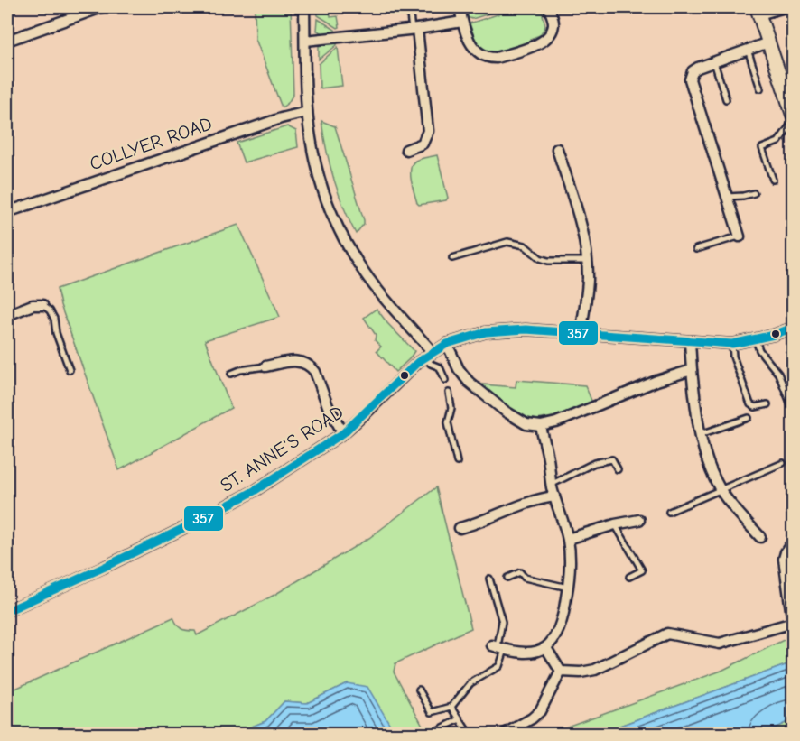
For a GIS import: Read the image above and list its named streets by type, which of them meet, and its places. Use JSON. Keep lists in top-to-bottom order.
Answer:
{
  "streets": {
    "street": ["COLLYER ROAD", "ST. ANNE'S ROAD"]
  },
  "lines": ["transit line 357"]
}
